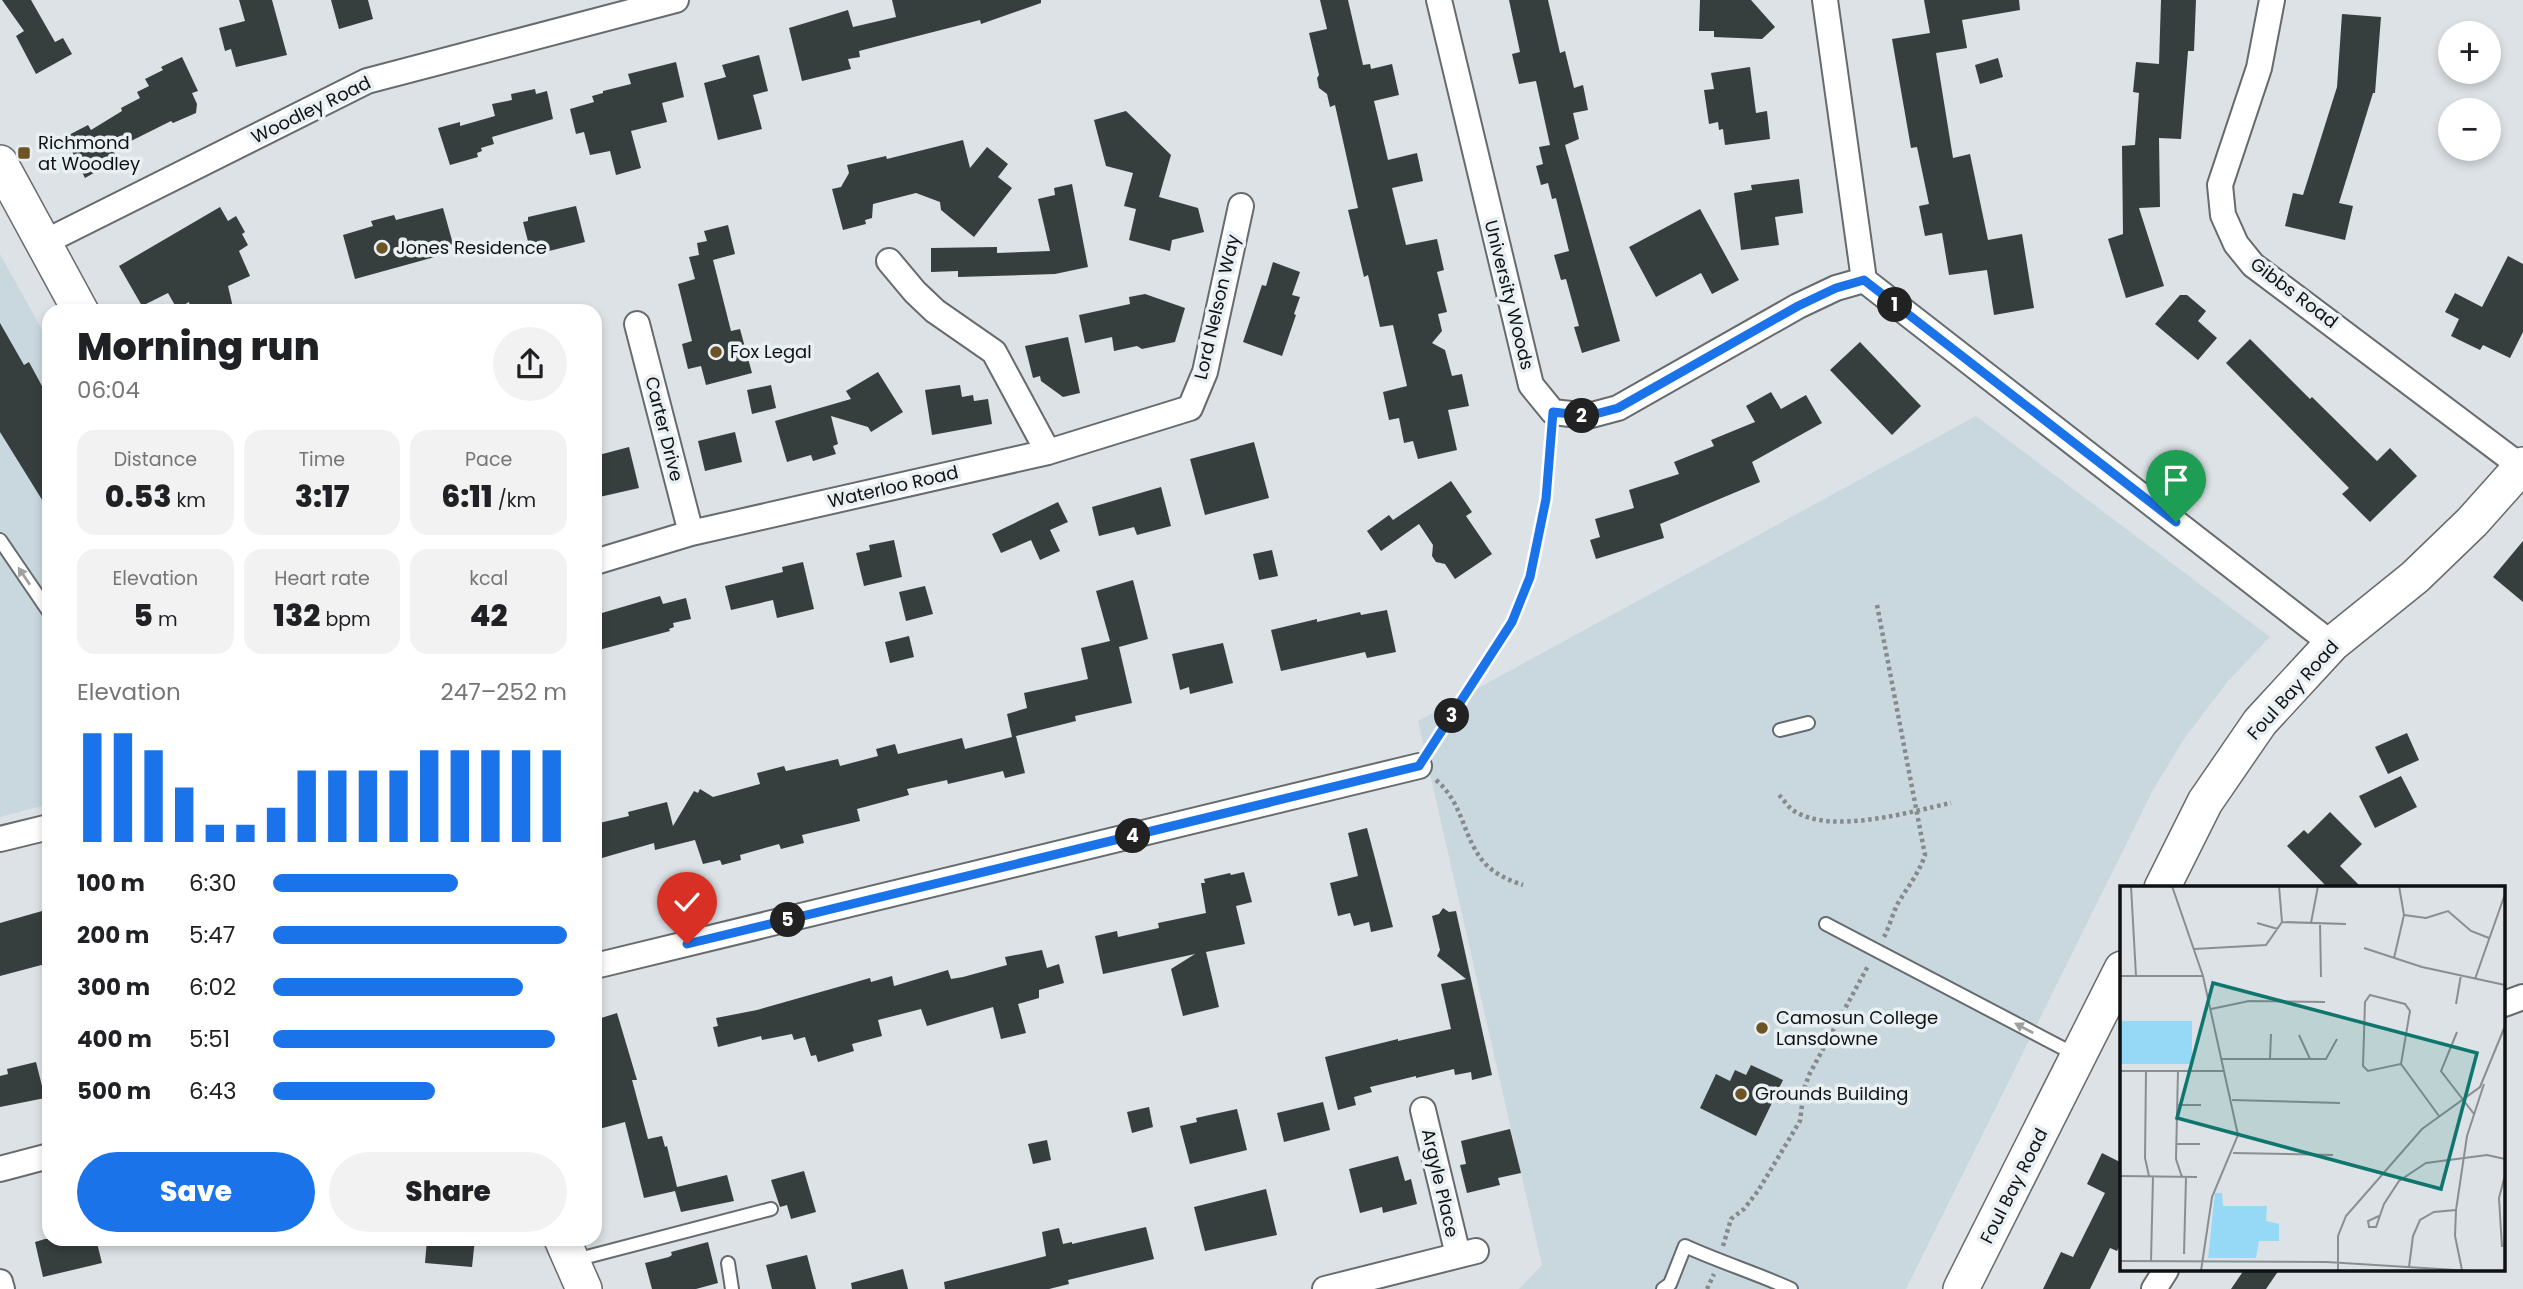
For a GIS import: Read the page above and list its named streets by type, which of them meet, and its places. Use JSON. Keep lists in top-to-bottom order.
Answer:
{
  "streets": {
    "main road": ["Foul Bay Road"],
    "street": [
      "Woodley Road",
      "Gibbs Road",
      "University Woods",
      "Lord Nelson Way",
      "Carter Drive",
      "Waterloo Road",
      "Argyle Place"
    ]
  },
  "crossings": [
    ["Gibbs Road", "Foul Bay Road"],
    ["Lord Nelson Way", "Waterloo Road"],
    ["Carter Drive", "Waterloo Road"]
  ],
  "places": {
    "transit": ["Richmond at Woodley"],
    "other": [
      "Jones Residence",
      "Fox Legal",
      "Camosun College Lansdowne",
      "Grounds Building"
    ]
  },
  "page": {
    "map_buttons": ["+", "−"],
    "pins": [
      "1",
      "2",
      "3",
      "4",
      "5"
    ],
    "heading": ["Morning run", "06:04"],
    "stats": [
      ["Distance", "0.53 km"],
      ["Time", "3:17"],
      ["Pace", "6:11 /km"],
      ["Elevation", "5 m"],
      ["Heart rate", "132 bpm"],
      ["kcal", "42"]
    ],
    "chart": ["Elevation", "247–252 m"],
    "list": [
      {
        "name": "100 m",
        "note": "6:30"
      },
      {
        "name": "200 m",
        "note": "5:47"
      },
      {
        "name": "300 m",
        "note": "6:02"
      },
      {
        "name": "400 m",
        "note": "5:51"
      },
      {
        "name": "500 m",
        "note": "6:43"
      }
    ],
    "buttons": ["Save", "Share"]
  }
}
